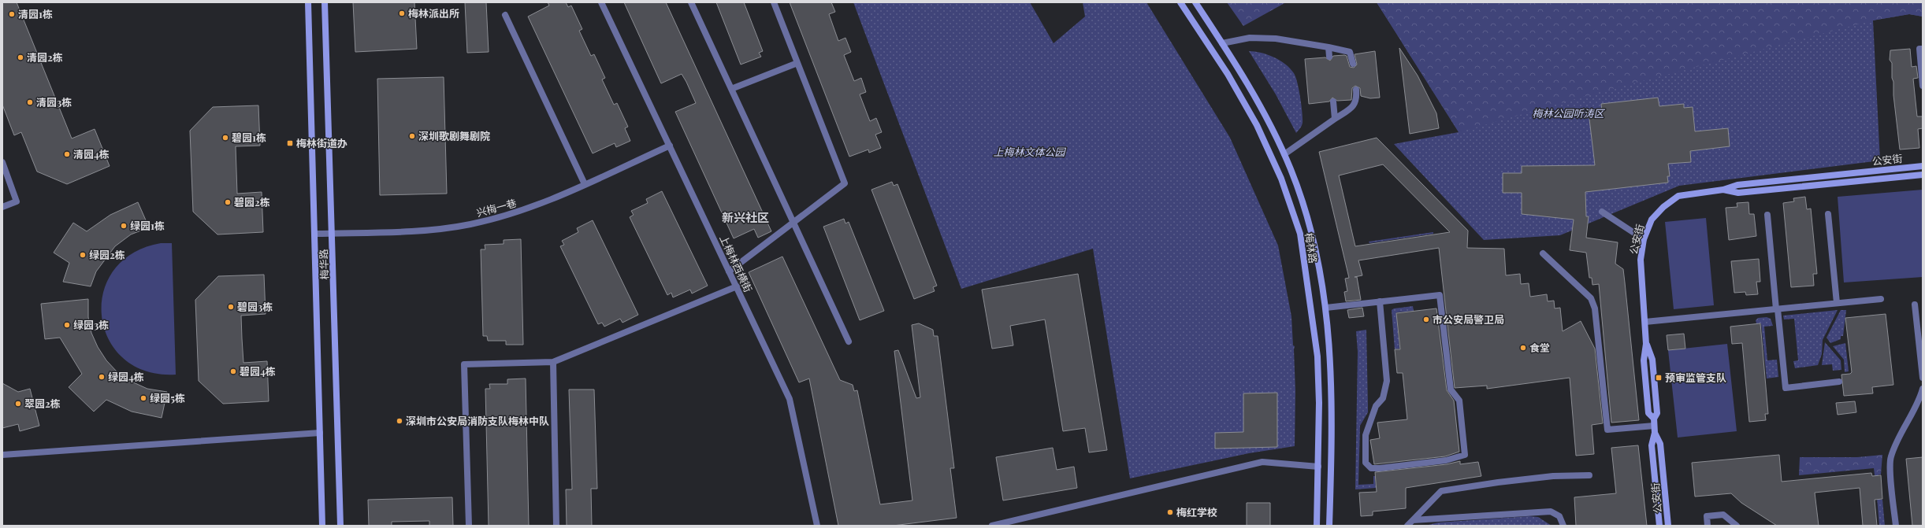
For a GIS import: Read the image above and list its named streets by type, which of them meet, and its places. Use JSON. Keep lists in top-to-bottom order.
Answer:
{
  "streets": {
    "main road": ["公安街", "梅林路", "梅华路"],
    "street": ["兴梅一巷", "上梅林西横街"]
  },
  "crossings": [
    ["兴梅一巷", "上梅林西横街"],
    ["兴梅一巷", "梅华路"]
  ],
  "districts": ["新兴社区"],
  "parks": ["梅林公园听涛区", "上梅林文体公园"],
  "places": {
    "other": [
      "梅林派出所",
      "清园1栋",
      "清园2栋",
      "清园3栋",
      "深圳歌剧舞剧院",
      "碧园1栋",
      "清园4栋",
      "碧园2栋",
      "绿园1栋",
      "绿园2栋",
      "碧园3栋",
      "市公安局警卫局",
      "绿园3栋",
      "食堂",
      "碧园4栋",
      "绿园4栋",
      "绿园5栋",
      "翠园2栋",
      "深圳市公安局消防支队梅林中队",
      "梅红学校"
    ],
    "transit": ["梅林街道办", "预审监管支队"]
  }
}
